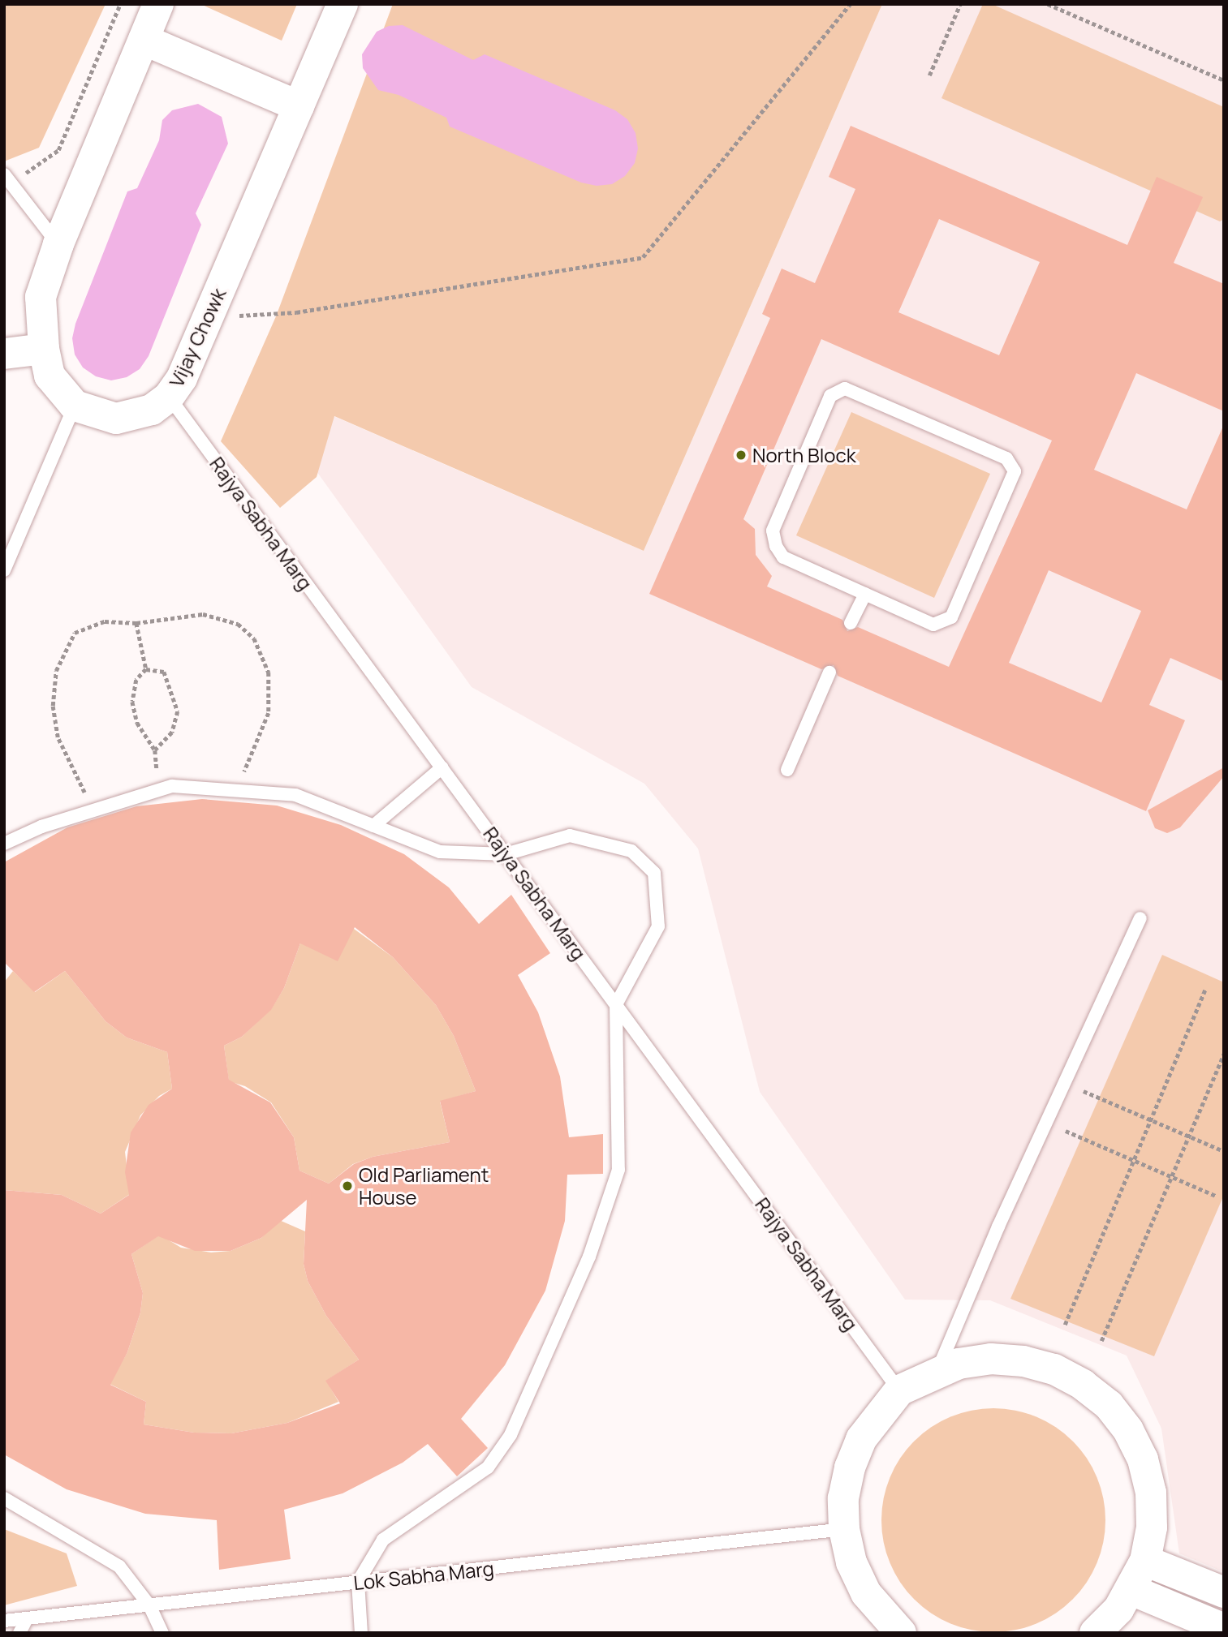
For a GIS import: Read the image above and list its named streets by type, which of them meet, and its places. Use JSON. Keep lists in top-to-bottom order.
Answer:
{
  "streets": {
    "main road": ["Vijay Chowk"],
    "lane": ["Rajya Sabha Marg", "Lok Sabha Marg"]
  },
  "crossings": [
    ["Vijay Chowk", "Rajya Sabha Marg"]
  ],
  "places": ["North Block", "Old Parliament House"]
}
